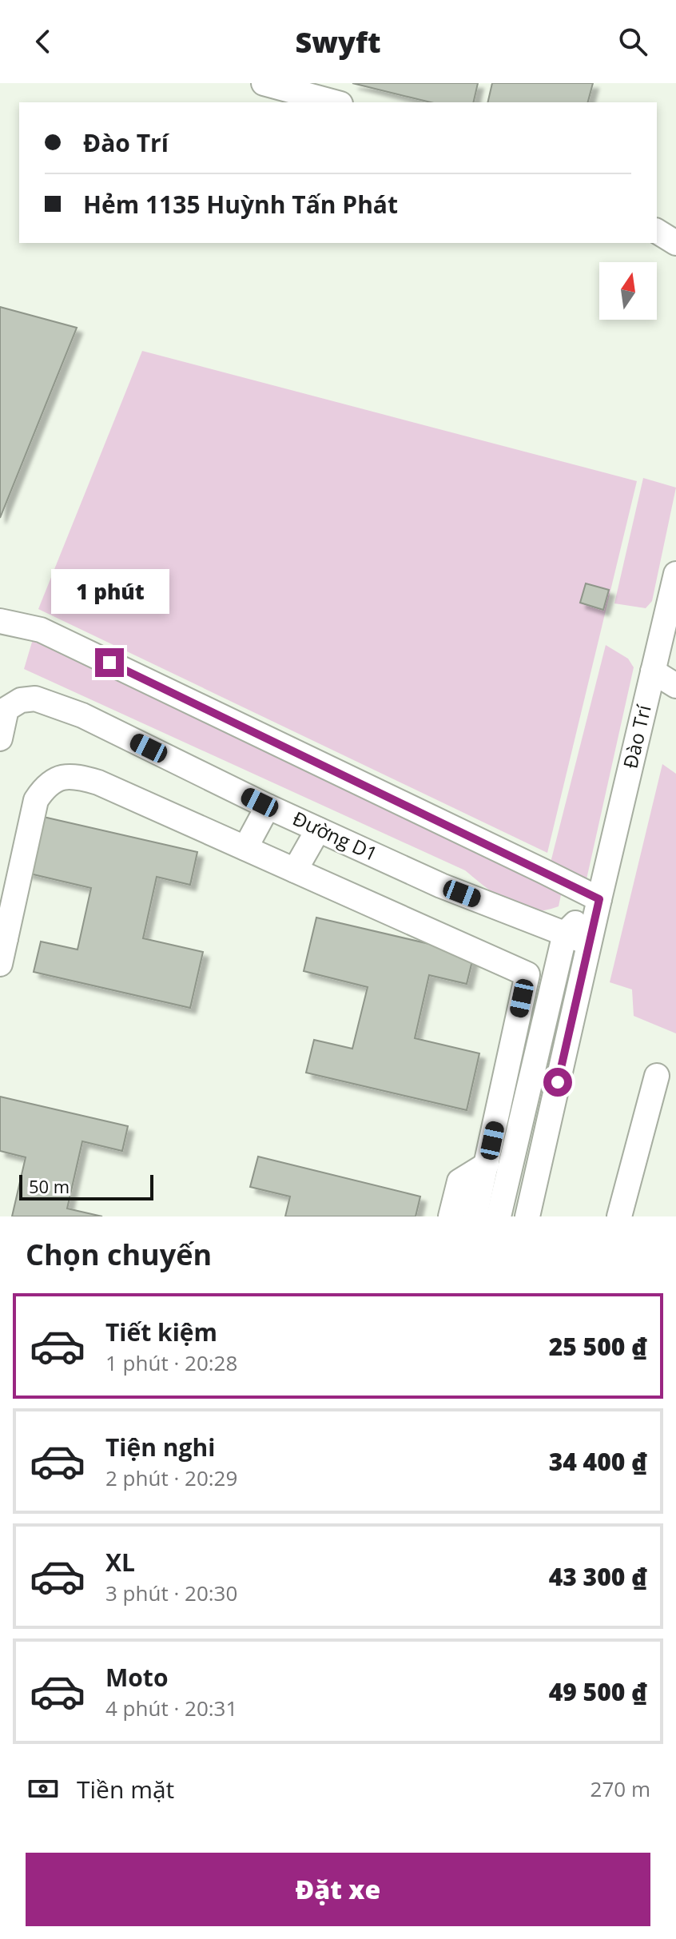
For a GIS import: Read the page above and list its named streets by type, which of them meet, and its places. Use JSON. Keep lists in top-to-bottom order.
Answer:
{
  "streets": {
    "street": ["Đào Trí", "Đường D1"]
  },
  "crossings": [
    ["Đào Trí", "Đường D1"]
  ],
  "scale_bar": "50 m",
  "north": "top",
  "page": {
    "header": "Swyft",
    "banner": ["Đào Trí", "Hẻm 1135 Huỳnh Tấn Phát"],
    "bubble": "1 phút",
    "scale": "50 m",
    "heading": "Chọn chuyến",
    "list": [
      {
        "name": "Tiết kiệm",
        "note": "1 phút · 20:28",
        "value": "25 500 ₫"
      },
      {
        "name": "Tiện nghi",
        "note": "2 phút · 20:29",
        "value": "34 400 ₫"
      },
      {
        "name": "XL",
        "note": "3 phút · 20:30",
        "value": "43 300 ₫"
      },
      {
        "name": "Moto",
        "note": "4 phút · 20:31",
        "value": "49 500 ₫"
      }
    ],
    "pay": ["Tiền mặt", "270 m"],
    "buttons": "Đặt xe"
  }
}
